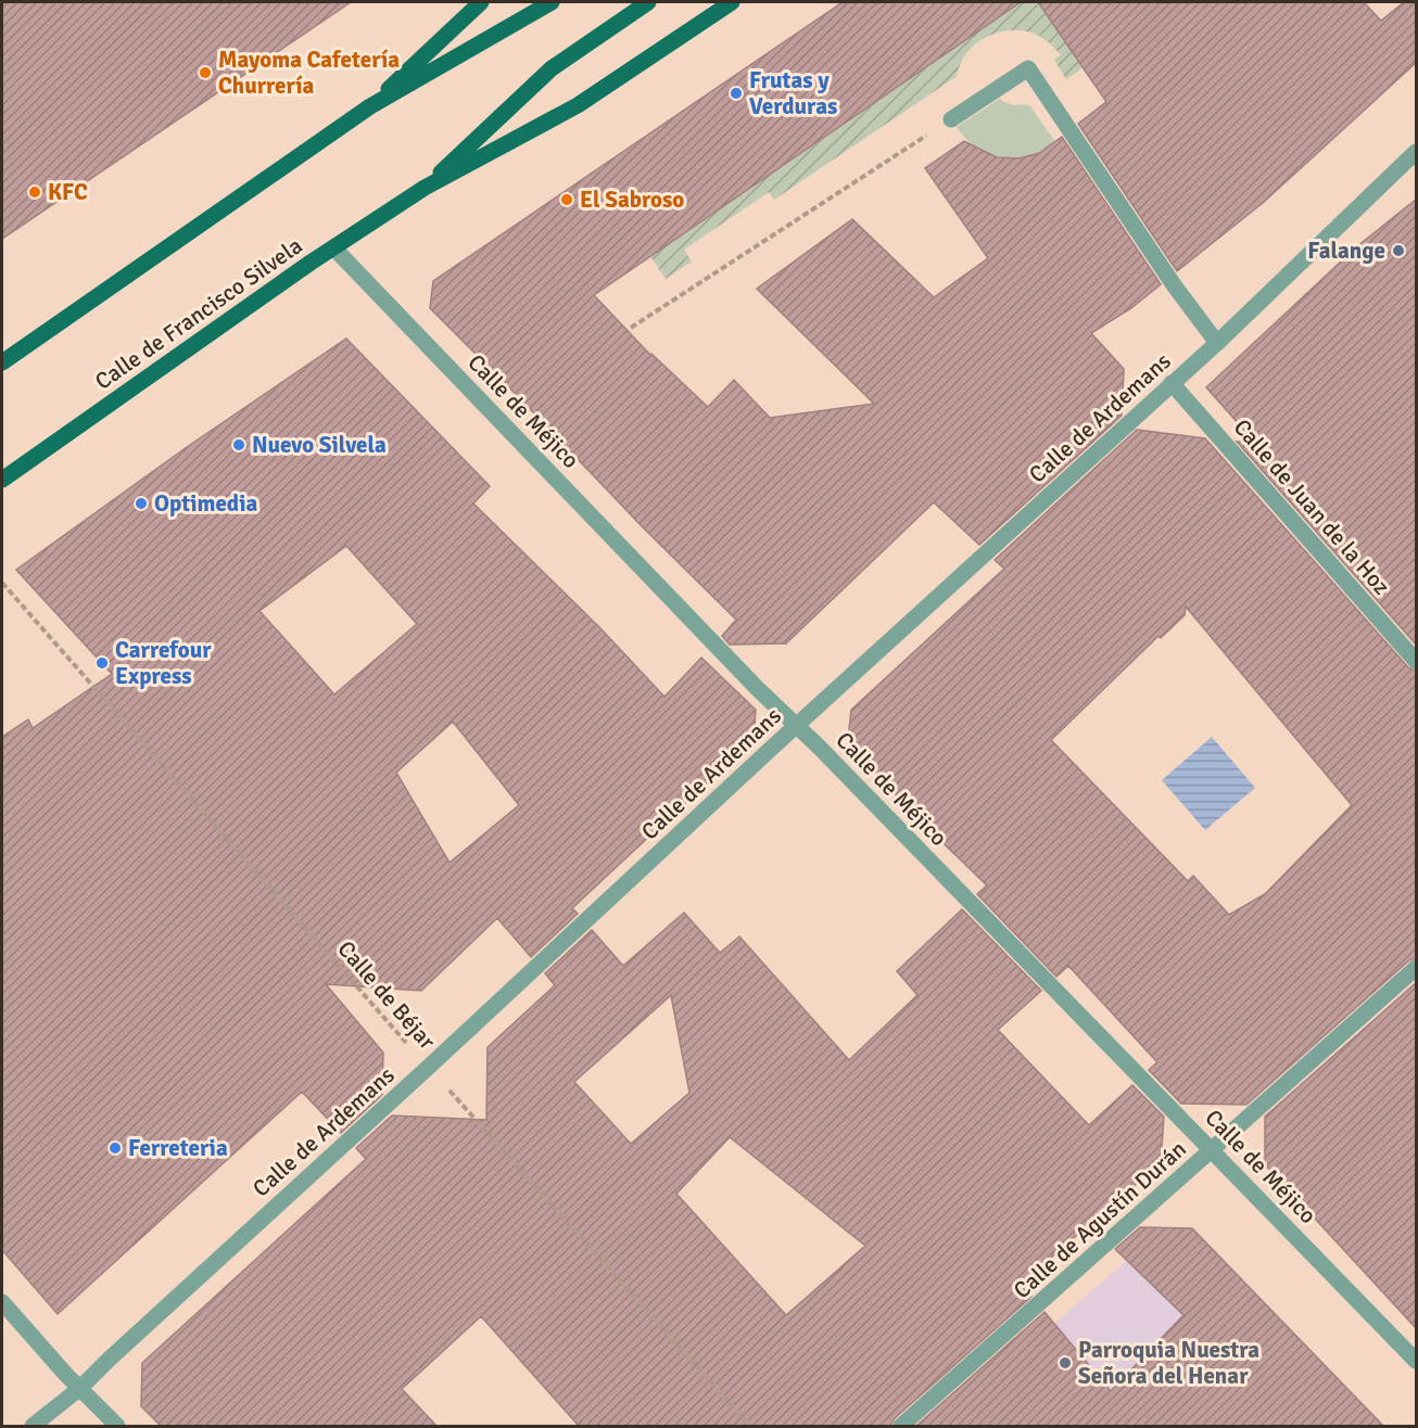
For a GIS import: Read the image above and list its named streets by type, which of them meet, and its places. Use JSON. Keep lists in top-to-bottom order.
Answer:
{
  "streets": {
    "main road": ["Calle de Francisco Silvela"],
    "street": [
      "Calle de Méjico",
      "Calle de Ardemans",
      "Calle de Juan de la Hoz",
      "Calle de Agustín Durán"
    ],
    "path": ["Calle de Béjar"]
  },
  "crossings": [
    ["Calle de Francisco Silvela", "Calle de Méjico"],
    ["Calle de Méjico", "Calle de Ardemans"],
    ["Calle de Méjico", "Calle de Agustín Durán"],
    ["Calle de Ardemans", "Calle de Juan de la Hoz"],
    ["Calle de Ardemans", "Calle de Béjar"]
  ],
  "places": [
    "Mayoma Cafetería Churrería",
    "Frutas y Verduras",
    "KFC",
    "El Sabroso",
    "Falange",
    "Nuevo Silvela",
    "Optimedia",
    "Carrefour Express",
    "Ferreteria",
    "Parroquia Nuestra Señora del Henar"
  ]
}
